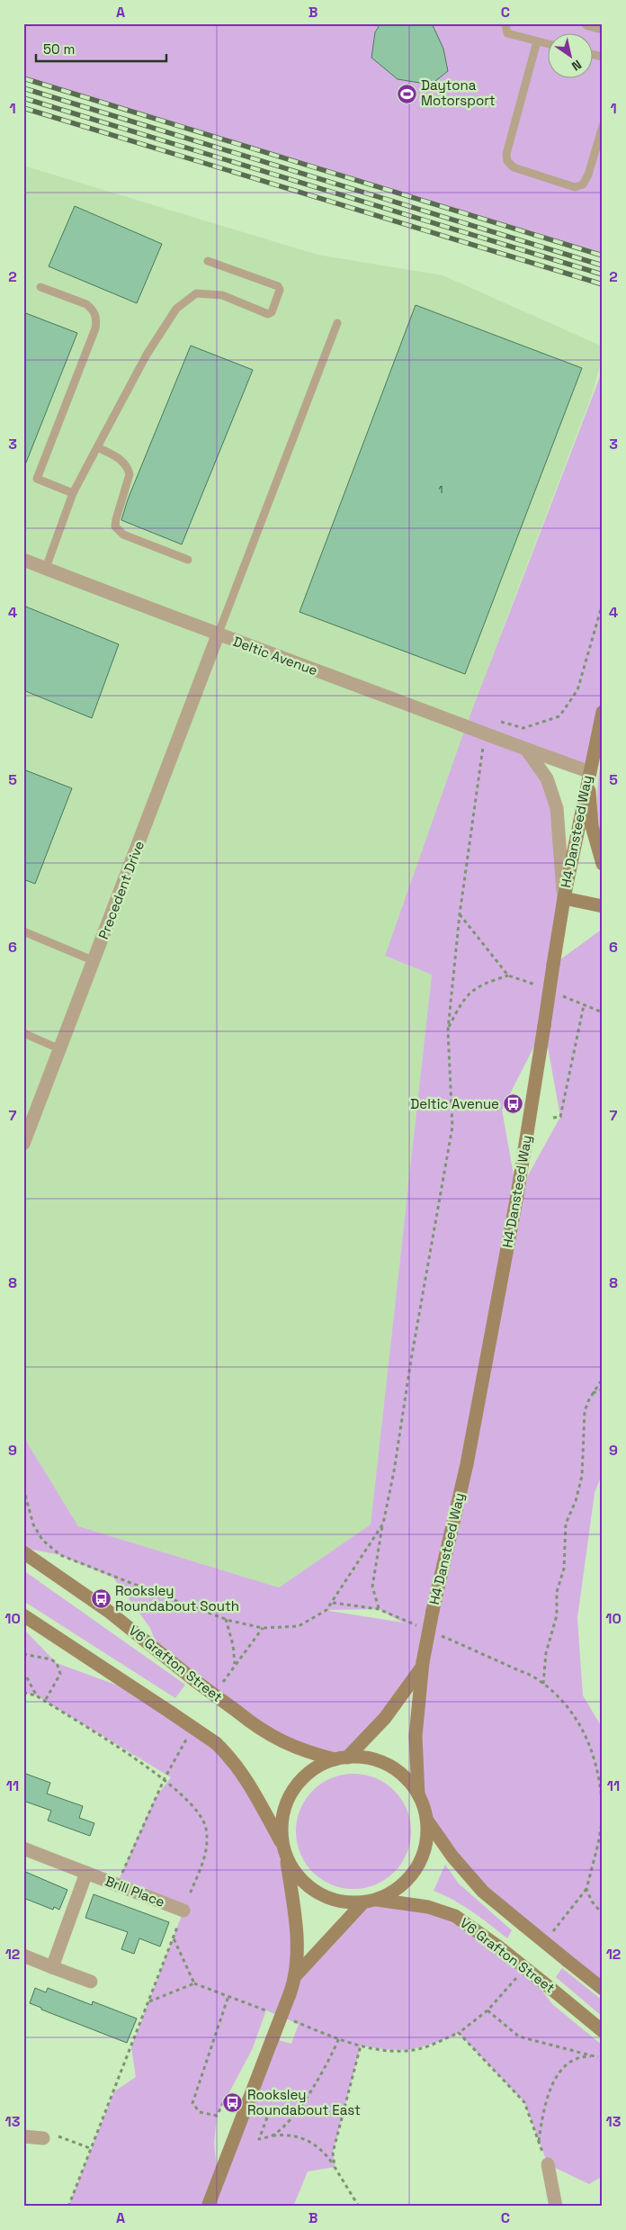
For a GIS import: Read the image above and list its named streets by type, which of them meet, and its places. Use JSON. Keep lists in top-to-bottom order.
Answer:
{
  "streets": {
    "street": [
      "Deltic Avenue",
      "H4 Dansteed Way",
      "Precedent Drive",
      "V6 Grafton Street",
      "Brill Place"
    ]
  },
  "crossings": [
    ["Deltic Avenue", "H4 Dansteed Way"],
    ["Deltic Avenue", "Precedent Drive"],
    ["H4 Dansteed Way", "V6 Grafton Street"]
  ],
  "places": {
    "sports": ["Daytona Motorsport"],
    "bus stop": ["Deltic Avenue", "Rooksley Roundabout South", "Rooksley Roundabout East"]
  },
  "house_numbers": ["1"],
  "scale_bar": "50 m",
  "north": "bottom right",
  "grid": {
    "columns": ["A", "B", "C"],
    "rows": [
      "1",
      "2",
      "3",
      "4",
      "5",
      "6",
      "7",
      "8",
      "9",
      "10",
      "11",
      "12",
      "13"
    ]
  }
}
